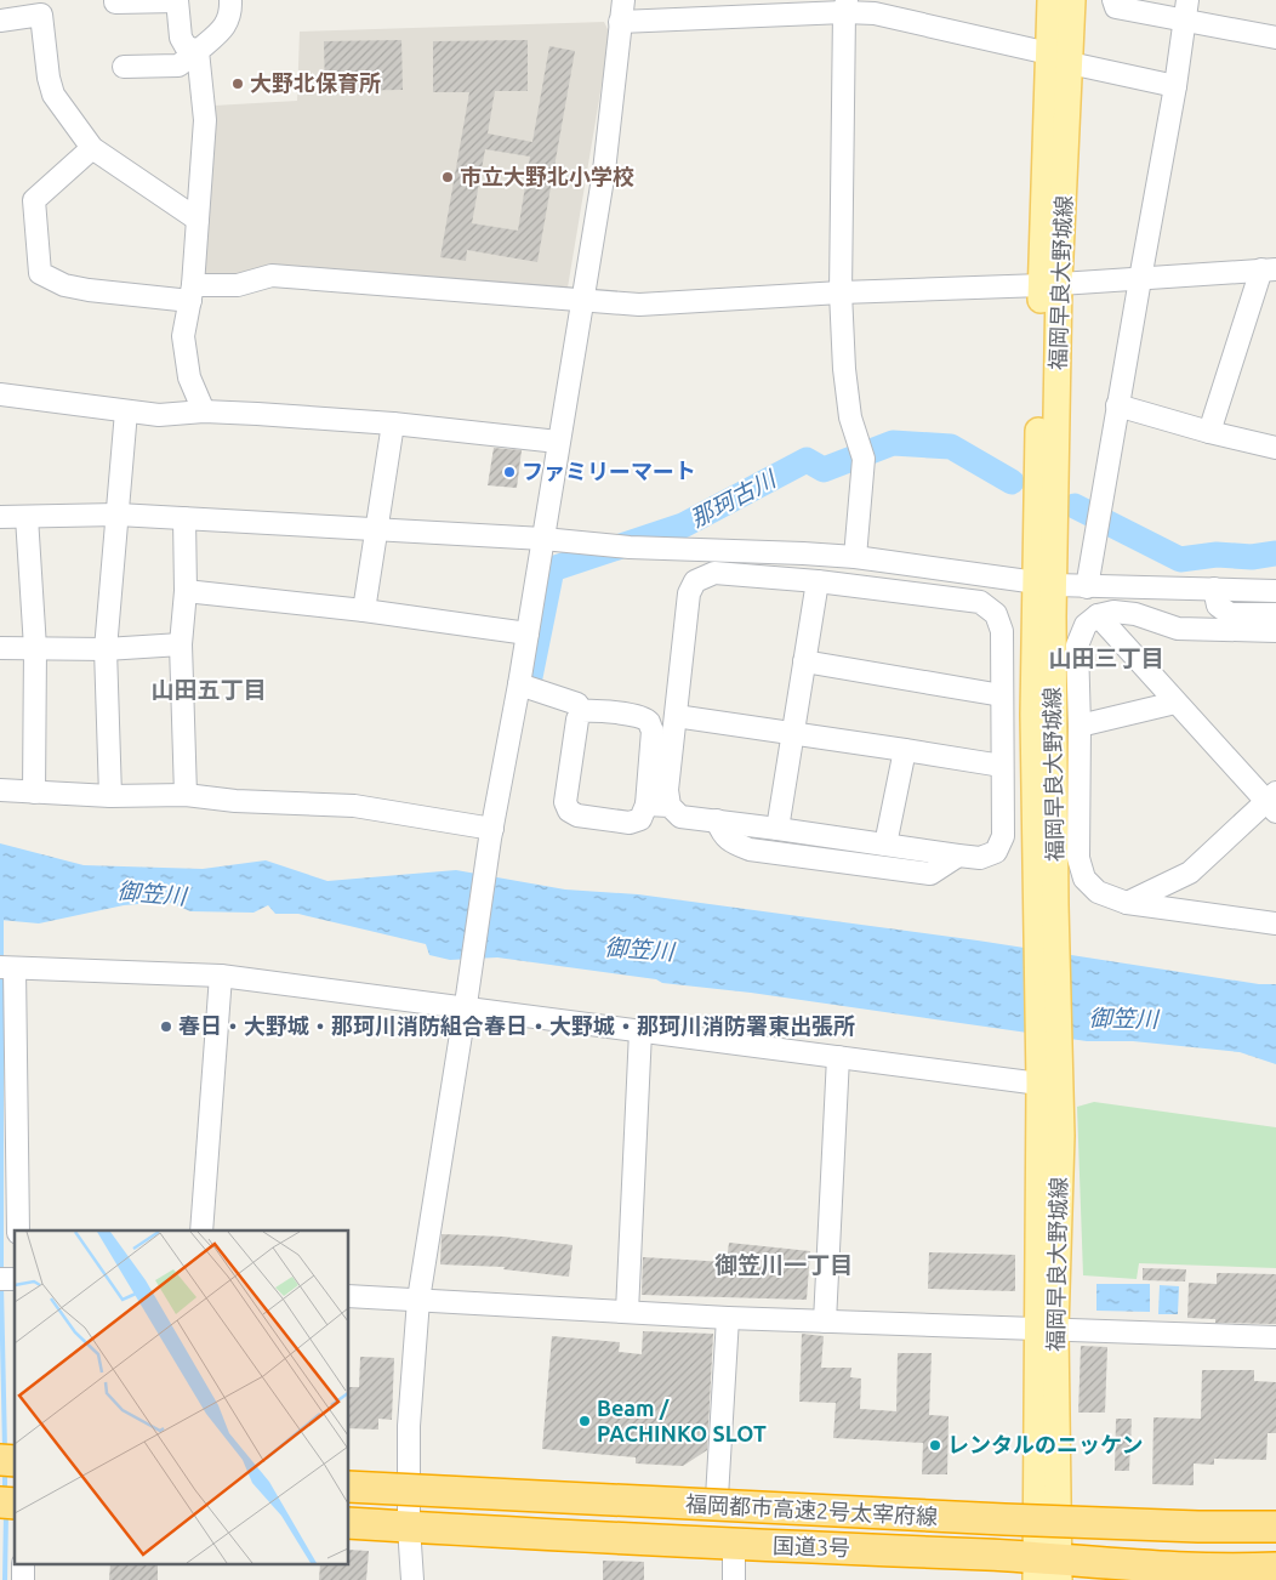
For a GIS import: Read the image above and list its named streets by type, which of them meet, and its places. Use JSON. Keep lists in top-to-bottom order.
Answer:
{
  "streets": {
    "highway": ["福岡都市高速2号太宰府線", "国道3号"],
    "main road": ["福岡早良大野城線"]
  },
  "crossings": [
    ["福岡早良大野城線", "国道3号"]
  ],
  "districts": ["山田三丁目", "山田五丁目", "御笠川一丁目"],
  "water": ["那珂古川", "御笠川"],
  "places": [
    "大野北保育所",
    "市立大野北小学校",
    "ファミリーマート",
    "春日・大野城・那珂川消防組合春日・大野城・那珂川消防署東出張所",
    "Beam / PACHINKO SLOT",
    "レンタルのニッケン"
  ]
}
